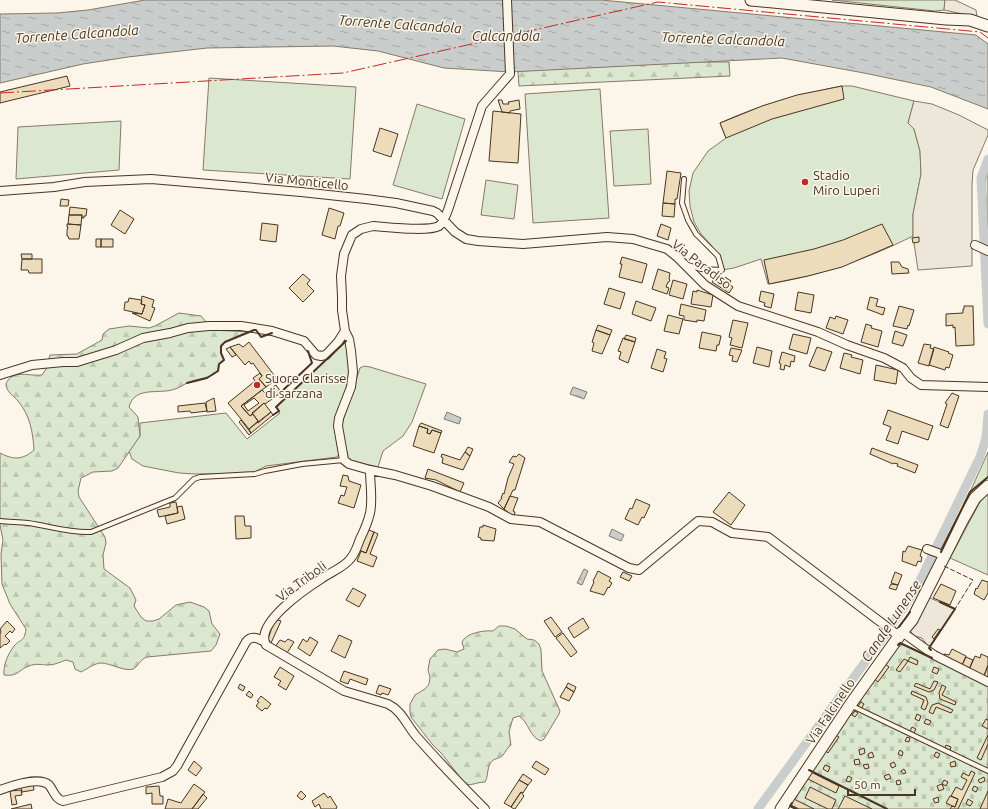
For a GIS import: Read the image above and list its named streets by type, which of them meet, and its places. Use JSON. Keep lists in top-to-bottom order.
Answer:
{
  "streets": {
    "street": [
      "Via Monticello",
      "Via Paradiso",
      "Via Triboli",
      "Via Falcinello"
    ]
  },
  "crossings": [
    ["Via Monticello", "Via Paradiso"]
  ],
  "water": ["Torrente Calcandola", "Calcandola", "Canale Lunense"],
  "places": ["Stadio Miro Luperi", "Suore Clarisse di sarzana"],
  "scale_bar": "50 m"
}
